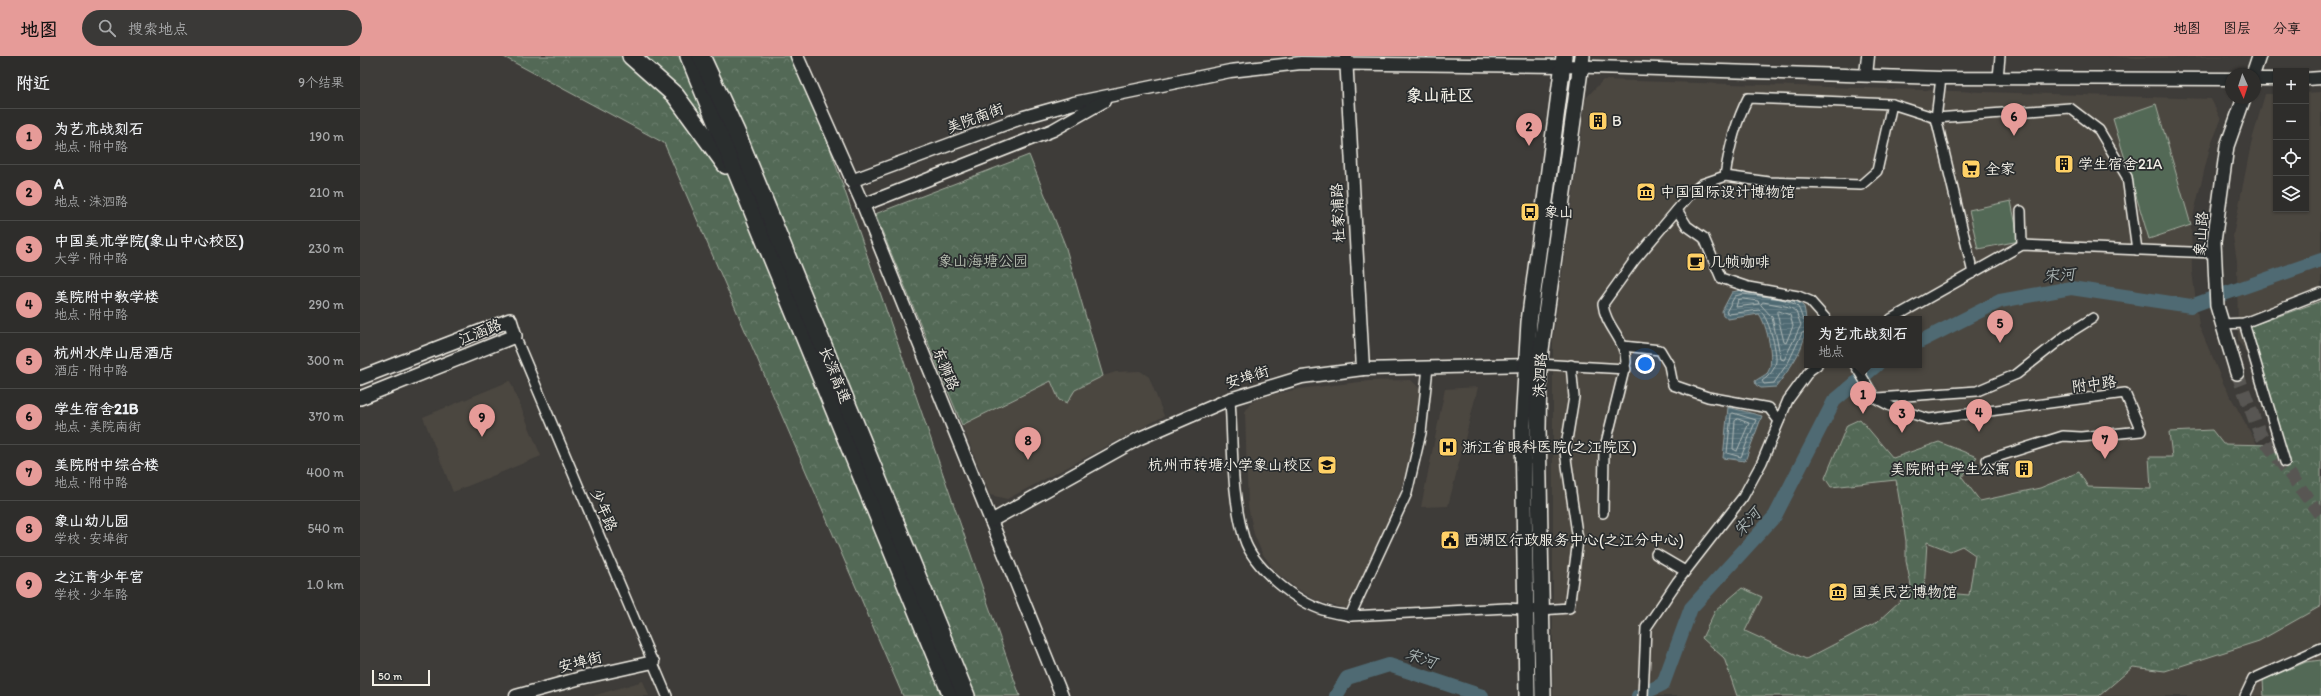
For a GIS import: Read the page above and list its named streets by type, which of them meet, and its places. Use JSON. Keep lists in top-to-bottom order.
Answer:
{
  "streets": {
    "highway": ["长深高速"],
    "main road": ["象山路", "江涵路", "洙泗路"],
    "street": [
      "美院南街",
      "杜家浦路",
      "东狮路",
      "安埠街",
      "附中路",
      "少年路"
    ]
  },
  "crossings": [
    ["美院南街", "杜家浦路"],
    ["美院南街", "东狮路"],
    ["美院南街", "洙泗路"],
    ["杜家浦路", "安埠街"],
    ["江涵路", "少年路"],
    ["东狮路", "安埠街"],
    ["洙泗路", "安埠街"],
    ["安埠街", "少年路"]
  ],
  "districts": ["象山社区"],
  "water": ["宋河"],
  "parks": ["象山海塘公园"],
  "places": {
    "building": ["B", "学生宿舍21A", "美院附中学生公寓"],
    "supermarket": ["全家"],
    "museum": ["中国国际设计博物馆", "国美民艺博物馆"],
    "bus stop": ["象山"],
    "cafe": ["几帧咖啡"],
    "hospital": ["浙江省眼科医院(之江院区)"],
    "school or university": ["杭州市转塘小学象山校区"],
    "public building": ["西湖区行政服务中心(之江分中心)"]
  },
  "scale_bar": "50 m",
  "north": "bottom",
  "page": {
    "header": "地图",
    "search": "搜索地点",
    "nav": ["地图", "图层", "分享"],
    "heading": ["附近", "9个结果"],
    "map_buttons": ["+", "−"],
    "pins": [
      "6",
      "2",
      "5",
      "1",
      "4",
      "3",
      "9",
      "7",
      "8"
    ],
    "list": [
      {
        "mark": "1",
        "name": "为艺术战刻石",
        "note": "地点 · 附中路",
        "value": "190 m"
      },
      {
        "mark": "2",
        "name": "A",
        "note": "地点 · 洙泗路",
        "value": "210 m"
      },
      {
        "mark": "3",
        "name": "中国美术学院(象山中心校区)",
        "note": "大学 · 附中路",
        "value": "230 m"
      },
      {
        "mark": "4",
        "name": "美院附中教学楼",
        "note": "地点 · 附中路",
        "value": "290 m"
      },
      {
        "mark": "5",
        "name": "杭州水岸山居酒店",
        "note": "酒店 · 附中路",
        "value": "300 m"
      },
      {
        "mark": "6",
        "name": "学生宿舍21B",
        "note": "地点 · 美院南街",
        "value": "370 m"
      },
      {
        "mark": "7",
        "name": "美院附中综合楼",
        "note": "地点 · 附中路",
        "value": "400 m"
      },
      {
        "mark": "8",
        "name": "象山幼儿园",
        "note": "学校 · 安埠街",
        "value": "540 m"
      },
      {
        "mark": "9",
        "name": "之江青少年宫",
        "note": "学校 · 少年路",
        "value": "1.0 km"
      }
    ],
    "popup": ["为艺术战刻石", "地点"],
    "scale": "50 m"
  }
}
